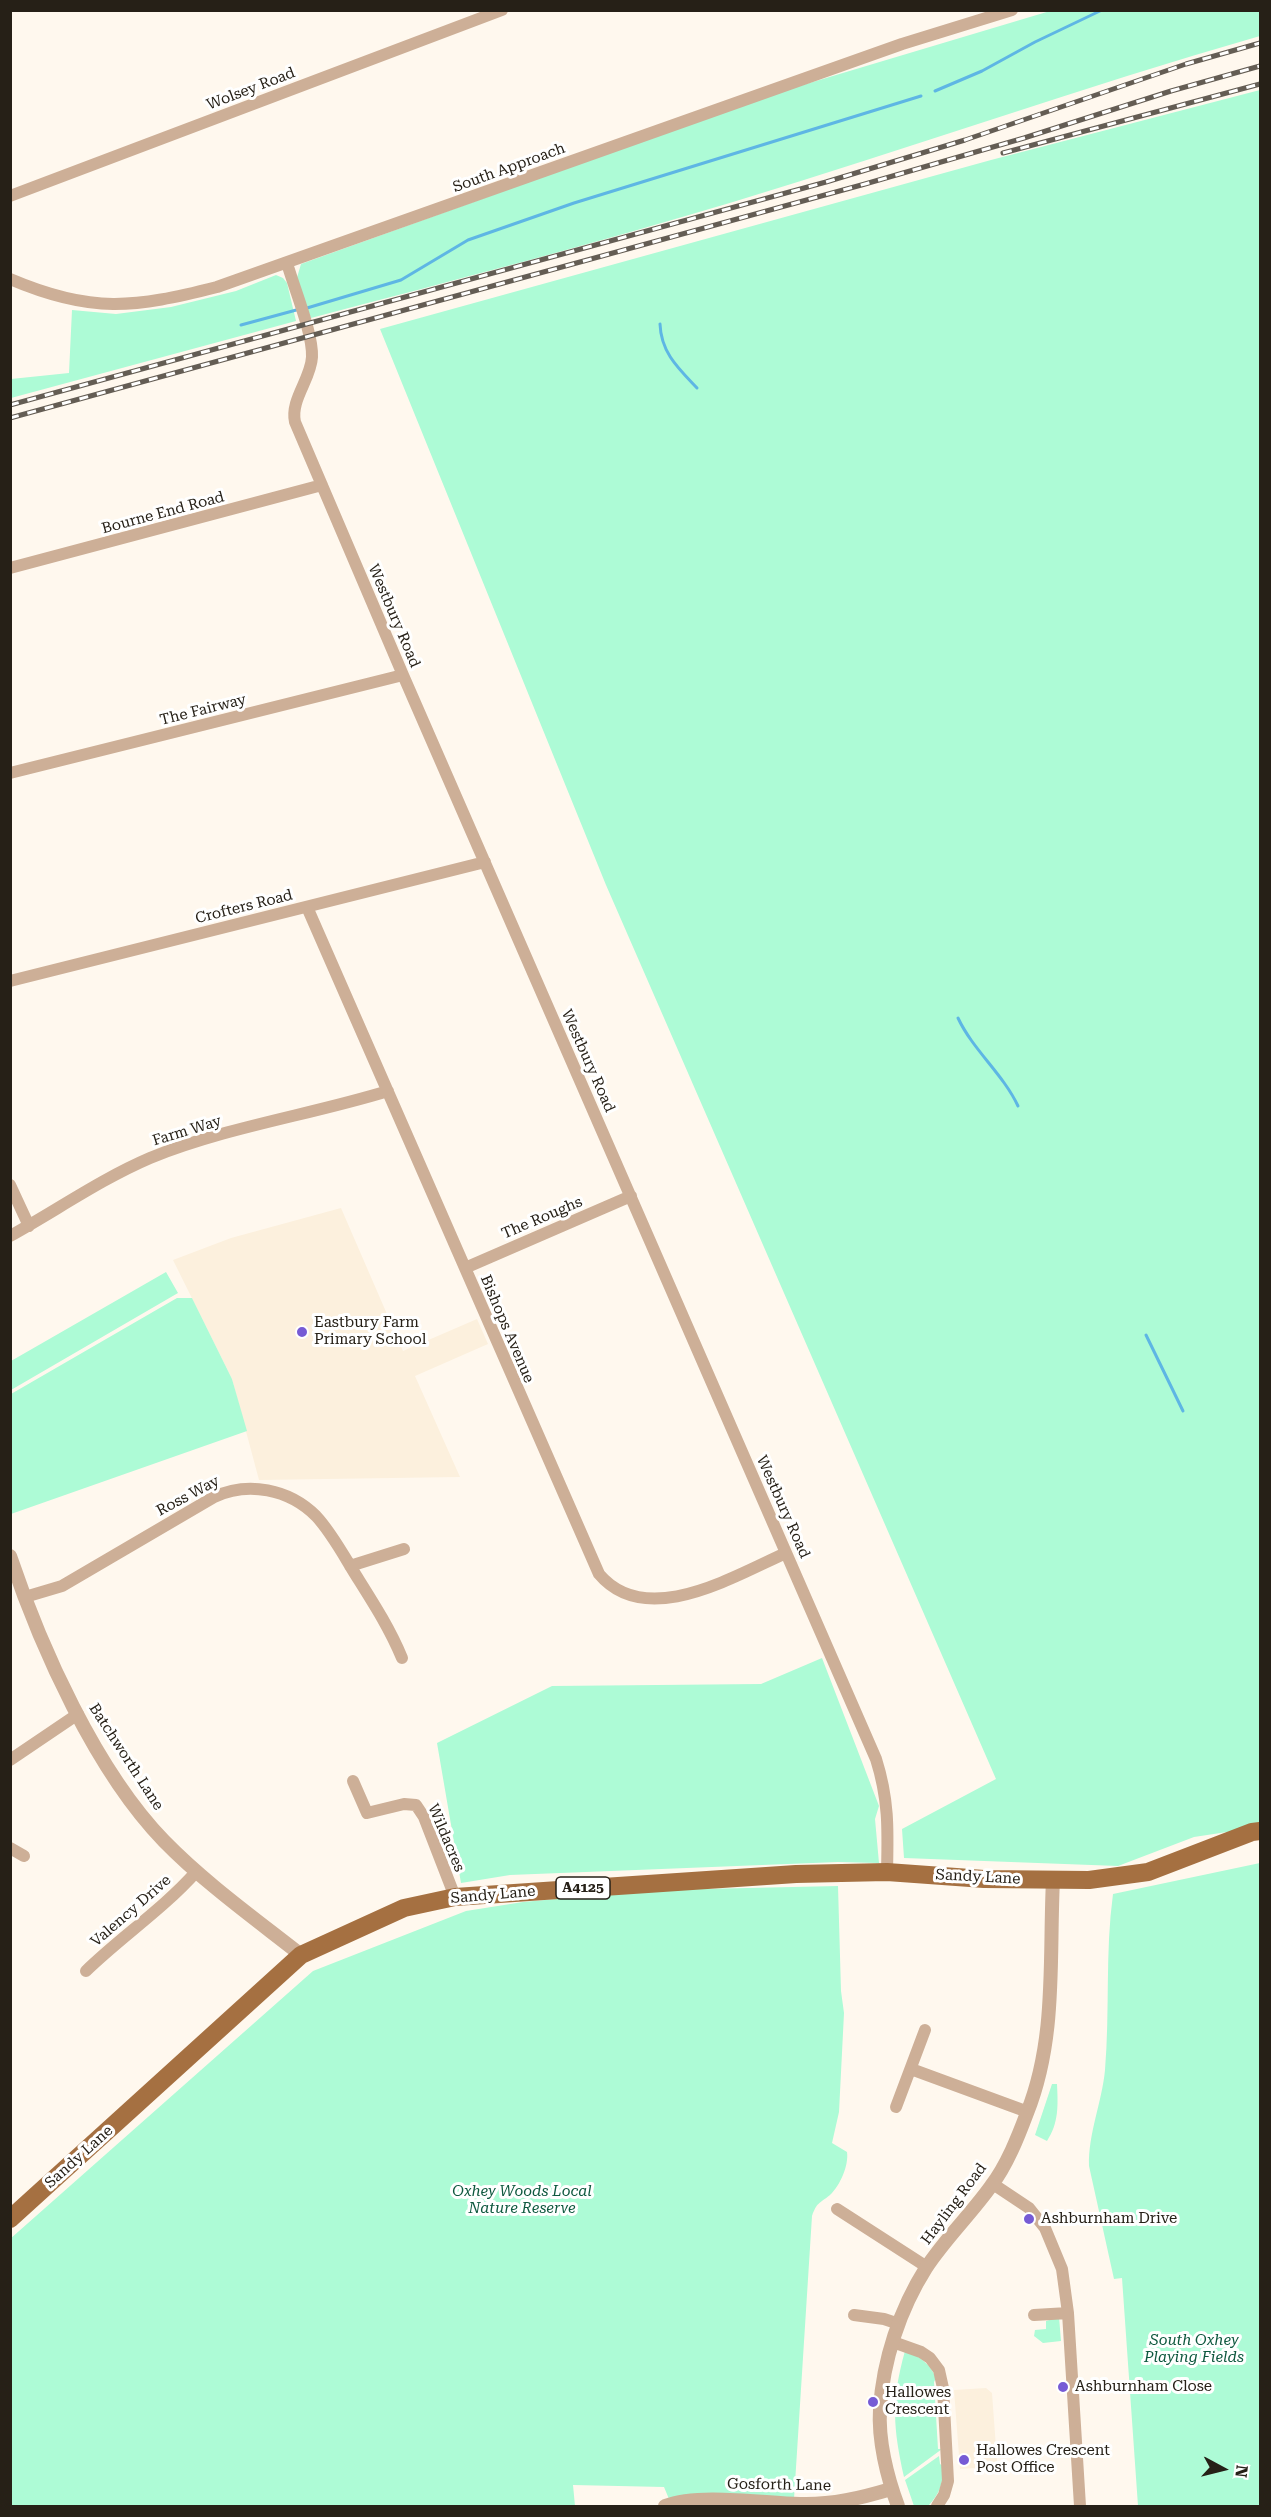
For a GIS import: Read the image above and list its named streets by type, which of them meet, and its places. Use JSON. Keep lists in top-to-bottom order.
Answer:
{
  "streets": {
    "main road": ["Sandy Lane", "A4125"],
    "street": [
      "Wolsey Road",
      "South Approach",
      "Bourne End Road",
      "Westbury Road",
      "The Fairway",
      "Crofters Road",
      "Farm Way",
      "The Roughs",
      "Bishops Avenue",
      "Ross Way",
      "Batchworth Lane",
      "Wildacres",
      "Valency Drive",
      "Hayling Road",
      "Gosforth Lane"
    ]
  },
  "crossings": [
    ["South Approach", "Westbury Road"],
    ["Bourne End Road", "Westbury Road"],
    ["Westbury Road", "The Fairway"],
    ["Westbury Road", "Crofters Road"],
    ["Westbury Road", "The Roughs"],
    ["Westbury Road", "Bishops Avenue"],
    ["Westbury Road", "Sandy Lane"],
    ["Crofters Road", "Bishops Avenue"],
    ["Farm Way", "Bishops Avenue"],
    ["The Roughs", "Bishops Avenue"],
    ["Ross Way", "Batchworth Lane"],
    ["Batchworth Lane", "Sandy Lane"],
    ["Batchworth Lane", "Valency Drive"],
    ["Wildacres", "Sandy Lane"],
    ["Sandy Lane", "Hayling Road"],
    ["Hayling Road", "Gosforth Lane"]
  ],
  "parks": ["Oxhey Woods Local Nature Reserve", "South Oxhey Playing Fields"],
  "places": [
    "Eastbury Farm Primary School",
    "Ashburnham Drive",
    "Ashburnham Close",
    "Hallowes Crescent",
    "Hallowes Crescent Post Office"
  ],
  "north": "right"
}
